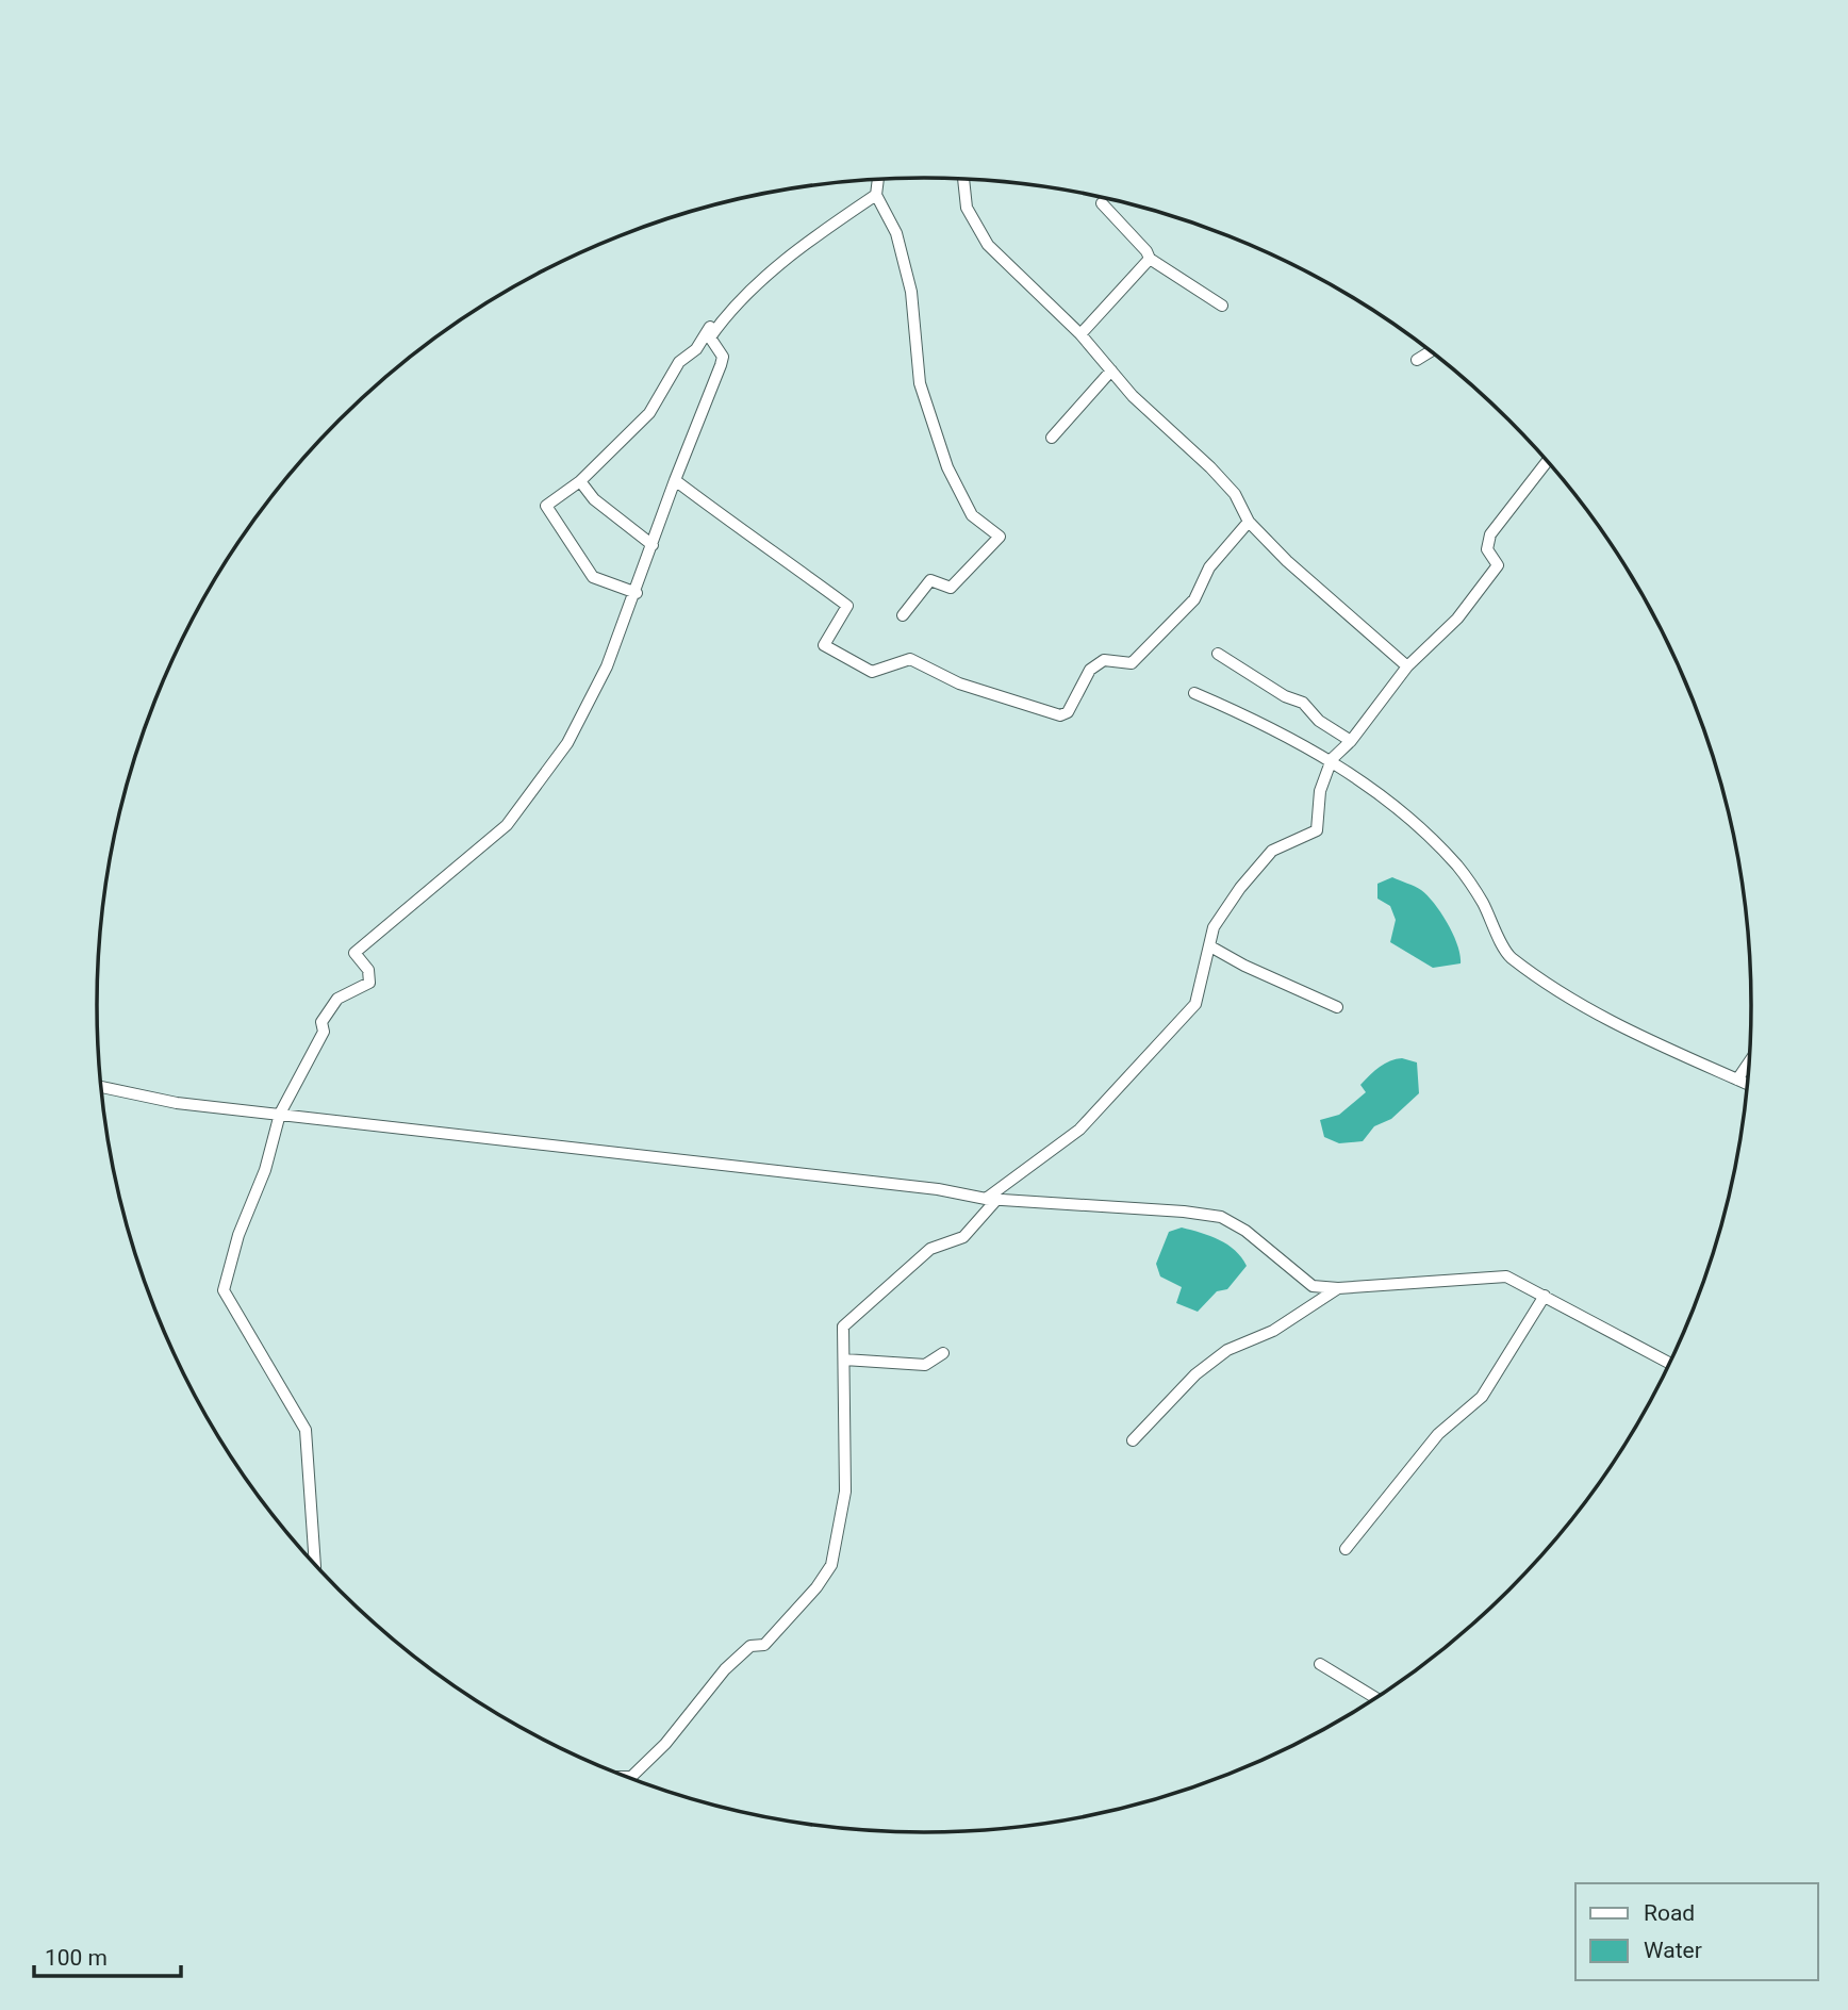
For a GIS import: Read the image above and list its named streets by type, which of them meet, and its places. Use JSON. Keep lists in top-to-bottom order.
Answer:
{
  "legend": ["Road", "Water"],
  "scale_bar": "100 m"
}
